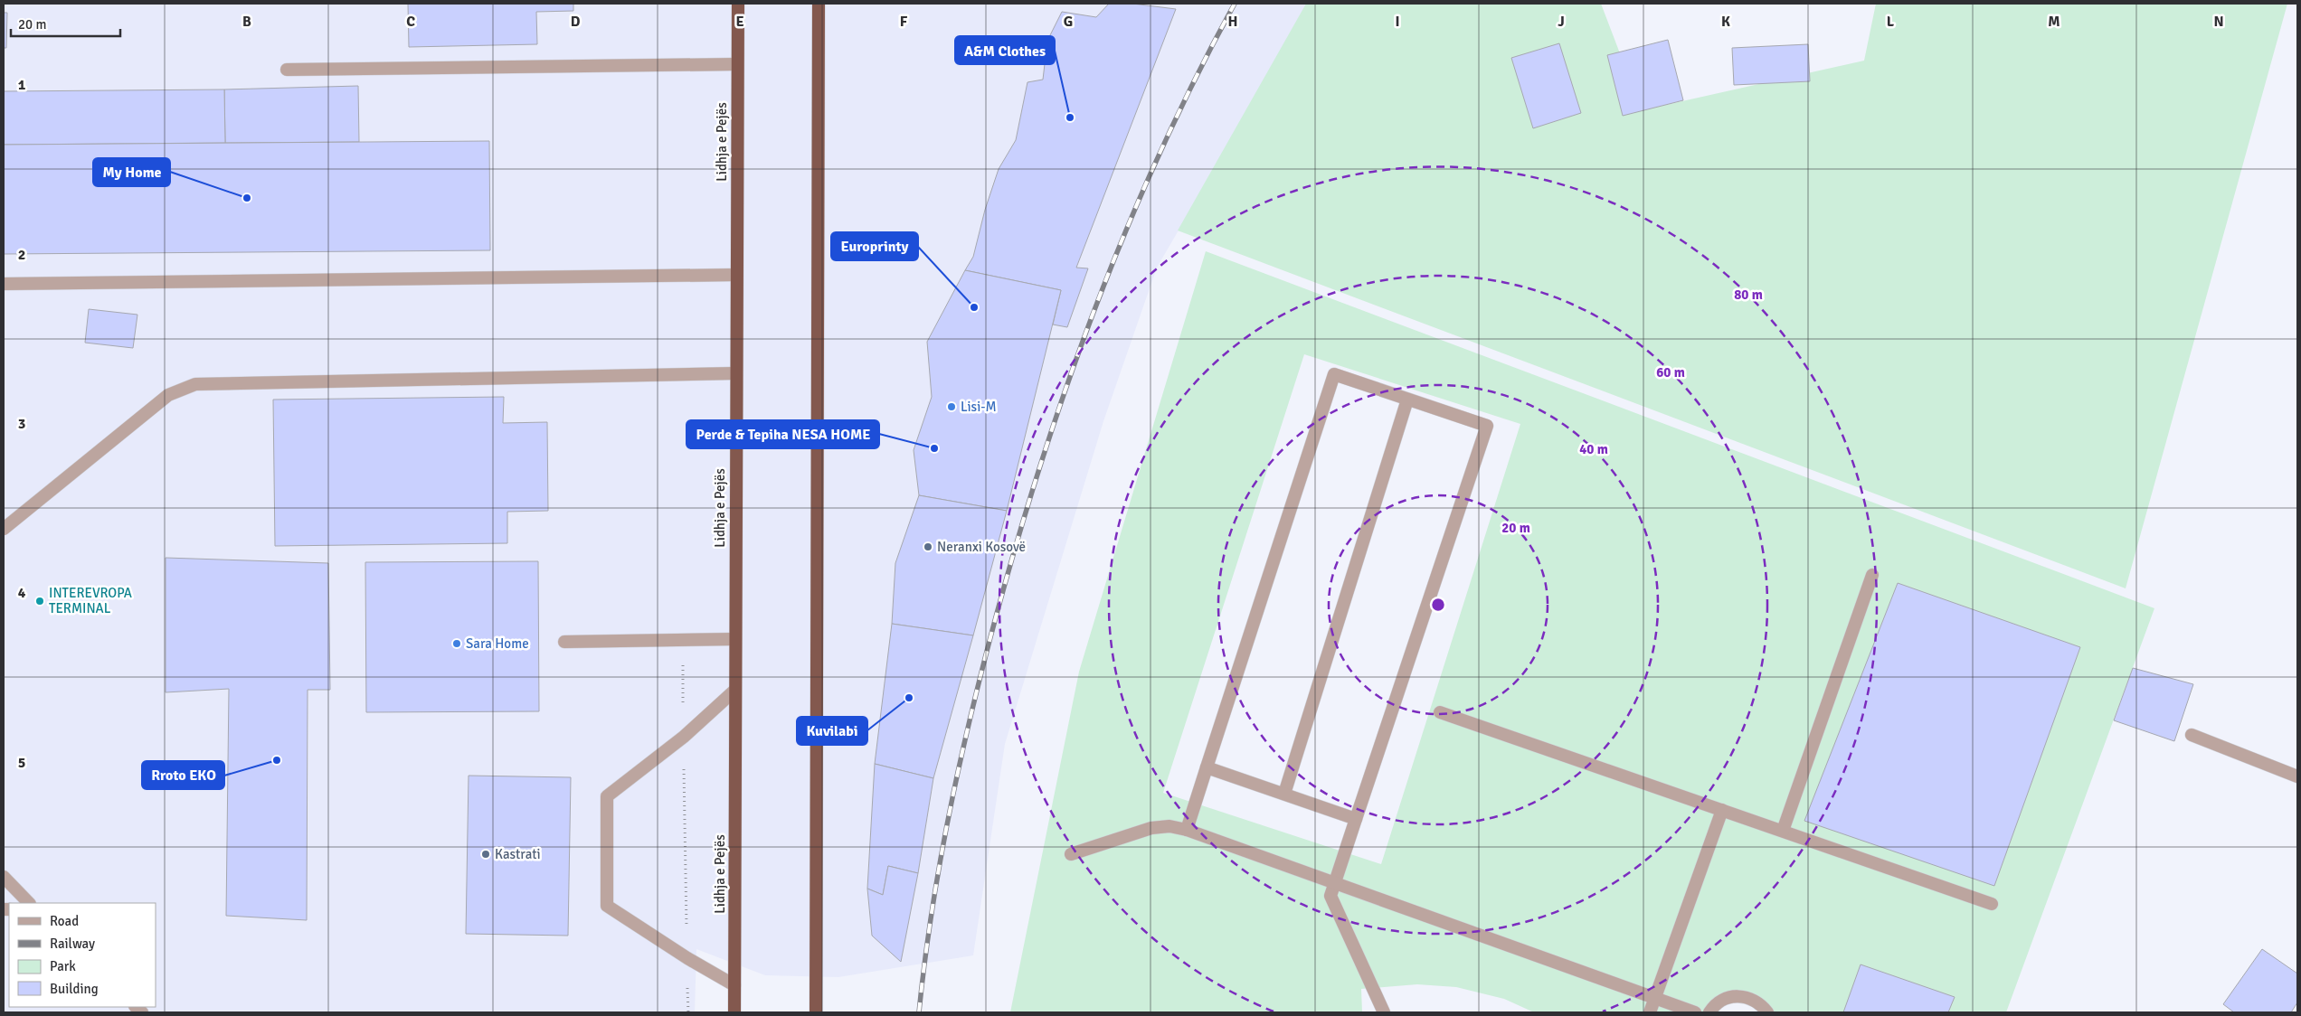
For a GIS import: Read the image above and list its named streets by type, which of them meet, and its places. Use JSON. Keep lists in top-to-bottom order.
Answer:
{
  "streets": {
    "highway": ["Lidhja e Pejës"]
  },
  "places": [
    "A&M Clothes",
    "My Home",
    "Europrinty",
    "Lisi-M",
    "Perde & Tepiha NESA HOME",
    "Neranxi Kosovë",
    "INTEREVROPA TERMINAL",
    "Sara Home",
    "Kuvilabi",
    "Rroto EKO",
    "Kastrati"
  ],
  "legend": [
    "Road",
    "Railway",
    "Park",
    "Building"
  ],
  "scale_bar": "20 m",
  "grid": {
    "columns": [
      "B",
      "C",
      "D",
      "E",
      "F",
      "G",
      "H",
      "I",
      "J",
      "K",
      "L",
      "M",
      "N"
    ],
    "rows": [
      "1",
      "2",
      "3",
      "4",
      "5"
    ]
  },
  "rings": [
    "80 m",
    "60 m",
    "40 m",
    "20 m"
  ]
}
